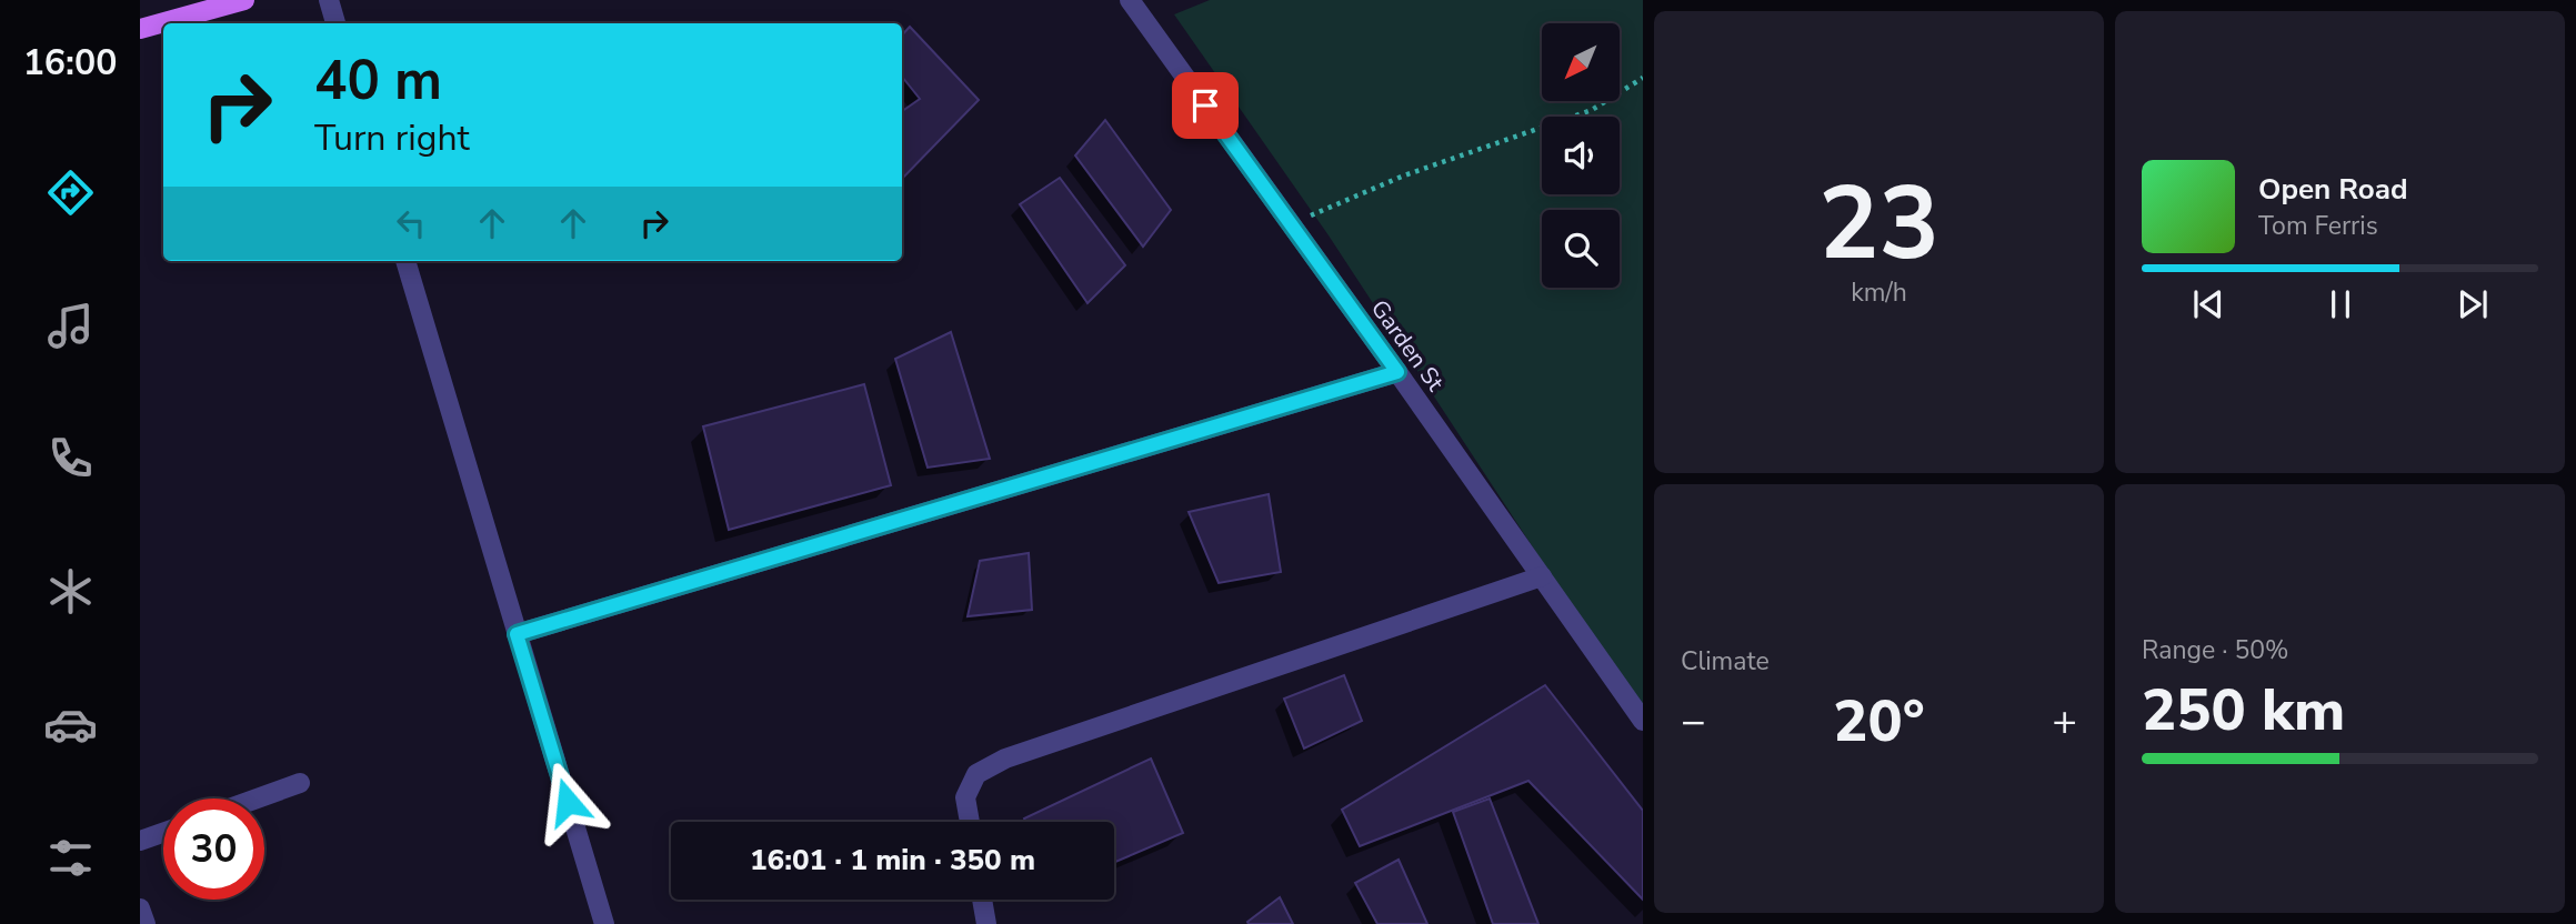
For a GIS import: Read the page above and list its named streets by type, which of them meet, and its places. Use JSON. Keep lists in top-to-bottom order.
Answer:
{
  "streets": {
    "street": ["Garden St"]
  },
  "north": "bottom left",
  "page": {
    "tabs": "16:00",
    "tile": [
      ["23", "km/h"],
      "Climate",
      ["Range · 50%", "250 km"]
    ],
    "turn": ["40 m", "Turn right"],
    "song": ["Open Road", "Tom Ferris"],
    "heat": ["−", "20°", "+"],
    "limit": "30",
    "trip": "16:01 · 1 min · 350 m"
  }
}
